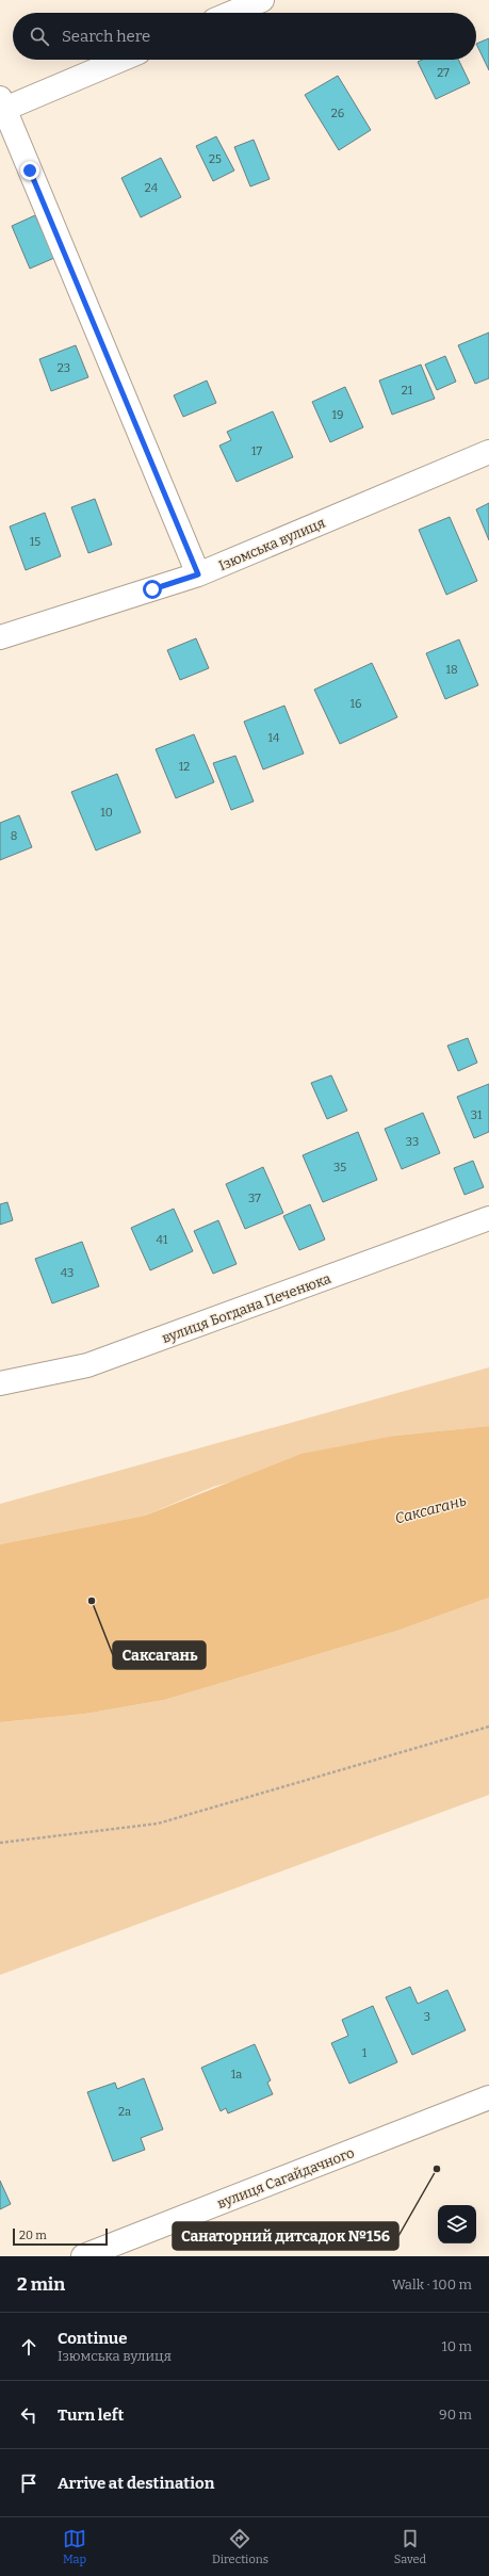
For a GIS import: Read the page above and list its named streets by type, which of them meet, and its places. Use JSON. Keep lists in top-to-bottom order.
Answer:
{
  "streets": {
    "street": ["Ізюмська вулиця", "вулиця Богдана Печенюка", "вулиця Сагайдачного"]
  },
  "water": ["Саксагань"],
  "places": ["Саксагань", "Санаторний дитсадок №156"],
  "house_numbers": [
    "27",
    "26",
    "25",
    "24",
    "23",
    "21",
    "19",
    "17",
    "15",
    "18",
    "16",
    "14",
    "12",
    "10",
    "8",
    "31",
    "33",
    "35",
    "37",
    "41",
    "43",
    "3",
    "1",
    "1а",
    "2а"
  ],
  "scale_bar": "20 m",
  "page": {
    "search": "Search here",
    "scale": "20 m",
    "heading": ["2 min", "Walk · 100 m"],
    "list": [
      ["Continue", "Ізюмська вулиця", "10 m"],
      ["Turn left", "90 m"],
      "Arrive at destination"
    ],
    "nav": ["Map", "Directions", "Saved"]
  }
}
